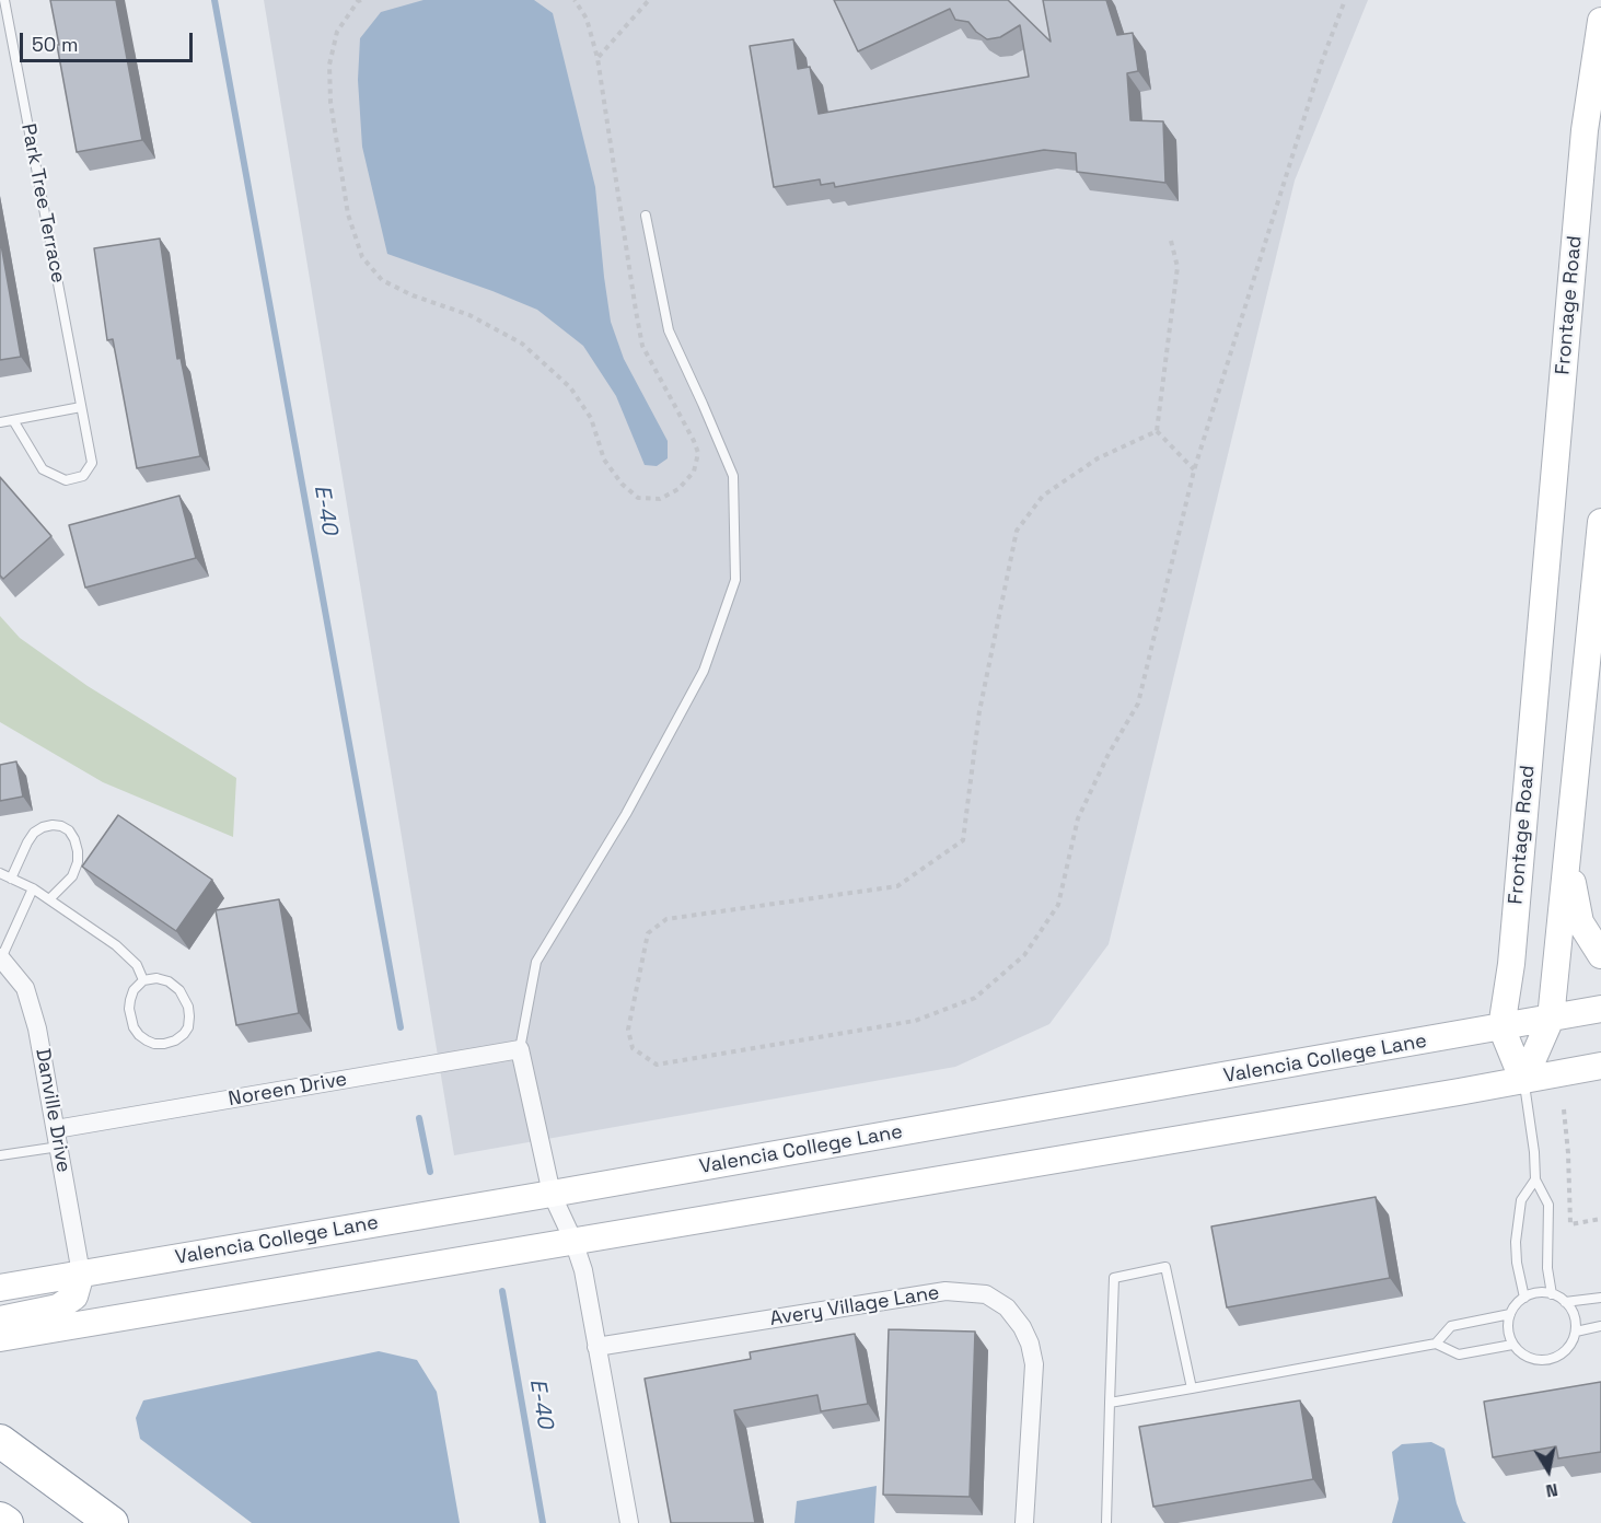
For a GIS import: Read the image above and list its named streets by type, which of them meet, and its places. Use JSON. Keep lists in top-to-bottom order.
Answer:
{
  "streets": {
    "street": [
      "Frontage Road",
      "Valencia College Lane",
      "Noreen Drive",
      "Danville Drive",
      "Avery Village Lane"
    ],
    "lane": ["Park Tree Terrace"]
  },
  "crossings": [
    ["Frontage Road", "Valencia College Lane"],
    ["Valencia College Lane", "Danville Drive"],
    ["Noreen Drive", "Danville Drive"]
  ],
  "water": ["E-40"],
  "scale_bar": "50 m",
  "north": "bottom"
}
